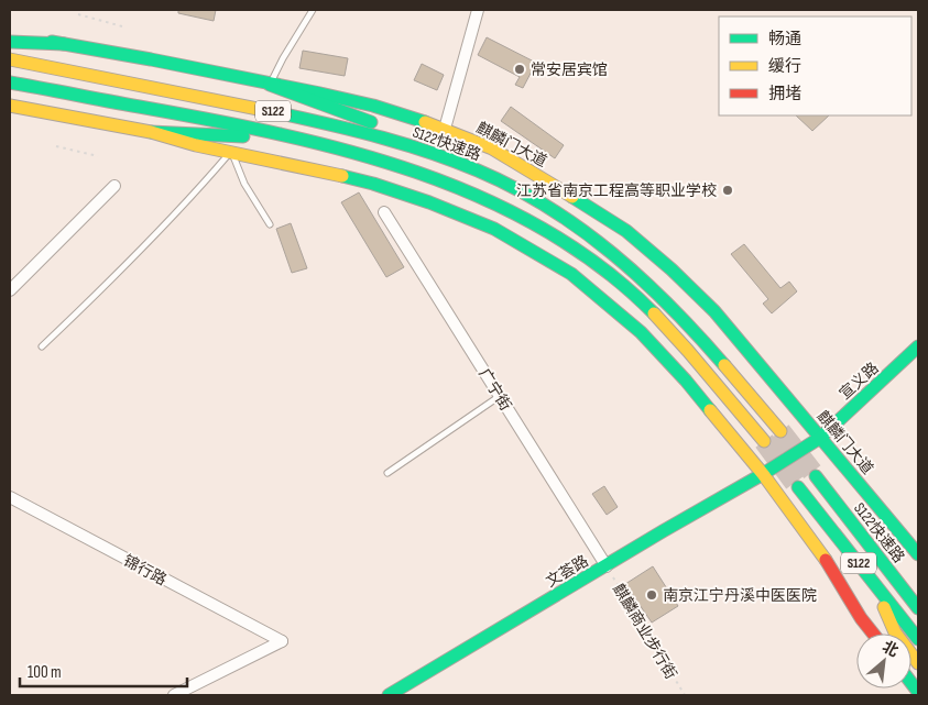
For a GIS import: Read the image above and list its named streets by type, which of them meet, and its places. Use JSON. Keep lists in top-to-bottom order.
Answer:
{
  "streets": {
    "main road": [
      "S122",
      "S122快速路",
      "麒麟门大道",
      "宣义路",
      "文荟路"
    ],
    "street": ["广宁街", "锦行路"],
    "path": ["麒麟商业步行街"]
  },
  "crossings": [
    ["麒麟门大道", "宣义路"],
    ["宣义路", "文荟路"],
    ["广宁街", "文荟路"],
    ["广宁街", "麒麟商业步行街"],
    ["文荟路", "麒麟商业步行街"]
  ],
  "places": ["常安居宾馆", "江苏省南京工程高等职业学校", "南京江宁丹溪中医医院"],
  "legend": ["畅通", "缓行", "拥堵"],
  "scale_bar": "100 m",
  "north": "top right"
}
